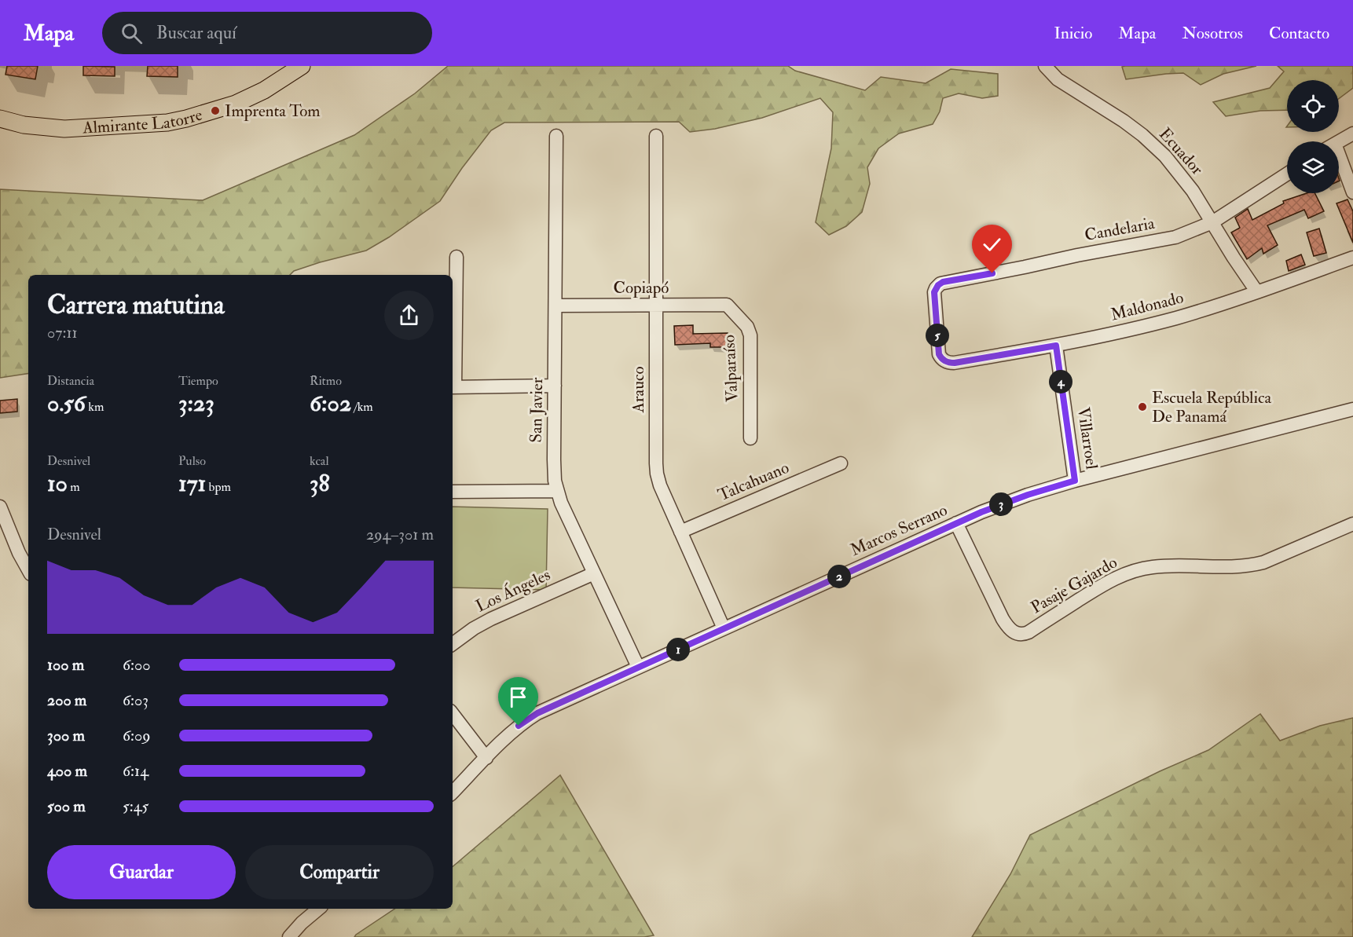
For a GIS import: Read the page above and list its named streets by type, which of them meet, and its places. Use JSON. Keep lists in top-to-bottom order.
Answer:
{
  "streets": {
    "main road": ["Almirante Latorre"],
    "street": [
      "Ecuador",
      "Candelaria",
      "Copiapó",
      "Maldonado",
      "Valparaíso",
      "Arauco",
      "San Javier",
      "Villarroel",
      "Talcahuano",
      "Marcos Serrano",
      "Pasaje Gajardo",
      "Los Ángeles"
    ]
  },
  "crossings": [
    ["Ecuador", "Candelaria"],
    ["Ecuador", "Maldonado"],
    ["Candelaria", "Maldonado"],
    ["Copiapó", "Valparaíso"],
    ["Copiapó", "Arauco"],
    ["Copiapó", "San Javier"],
    ["Maldonado", "Villarroel"],
    ["Arauco", "Talcahuano"],
    ["Arauco", "Marcos Serrano"],
    ["San Javier", "Marcos Serrano"],
    ["San Javier", "Los Ángeles"],
    ["Villarroel", "Marcos Serrano"],
    ["Marcos Serrano", "Pasaje Gajardo"]
  ],
  "places": ["Imprenta Tom", "Escuela República De Panamá"],
  "page": {
    "header": "Mapa",
    "search": "Buscar aquí",
    "nav": [
      "Inicio",
      "Mapa",
      "Nosotros",
      "Contacto"
    ],
    "heading": ["Carrera matutina", "07:11"],
    "pins": [
      "5",
      "4",
      "3",
      "2",
      "1"
    ],
    "stats": [
      ["Distancia", "0.56 km"],
      ["Tiempo", "3:23"],
      ["Ritmo", "6:02 /km"],
      ["Desnivel", "10 m"],
      ["Pulso", "171 bpm"],
      ["kcal", "38"]
    ],
    "chart": ["Desnivel", "294–301 m"],
    "list": [
      {
        "name": "100 m",
        "note": "6:00"
      },
      {
        "name": "200 m",
        "note": "6:03"
      },
      {
        "name": "300 m",
        "note": "6:09"
      },
      {
        "name": "400 m",
        "note": "6:14"
      },
      {
        "name": "500 m",
        "note": "5:45"
      }
    ],
    "buttons": ["Guardar", "Compartir"]
  }
}
